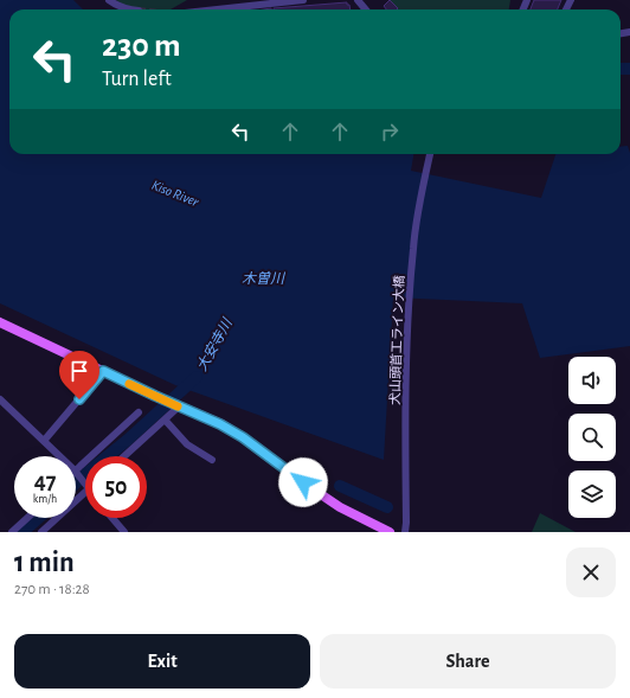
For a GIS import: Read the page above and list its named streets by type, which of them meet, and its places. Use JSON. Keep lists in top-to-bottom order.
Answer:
{
  "streets": {
    "street": ["犬山頭首工ライン大橋"]
  },
  "water": ["Kiso River", "木曽川", "大安寺川"],
  "page": {
    "turn": ["230 m", "Turn left"],
    "speed": "47 km/h",
    "limit": "50",
    "heading": ["1 min", "270 m · 18:28"],
    "buttons": ["Exit", "Share"]
  }
}
